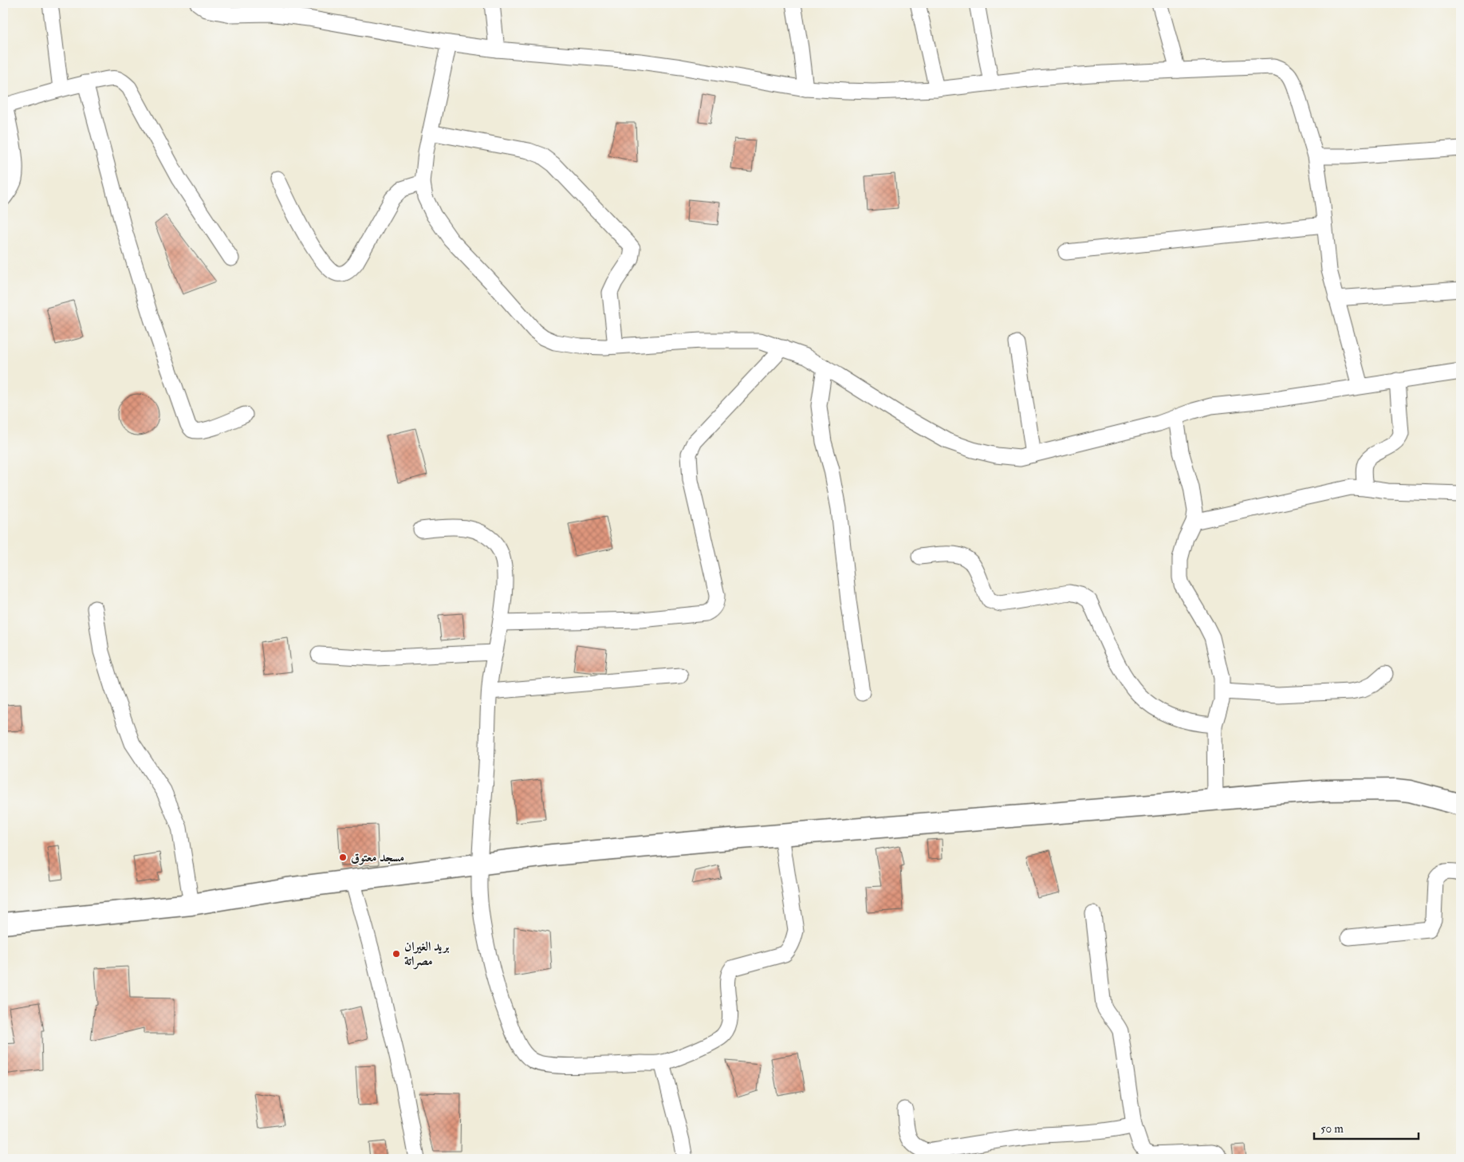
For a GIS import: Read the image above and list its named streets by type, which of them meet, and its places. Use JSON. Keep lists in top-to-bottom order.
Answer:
{
  "places": ["مسجد معتوق", "بريد الغيران مصراتة"],
  "scale_bar": "50 m"
}
